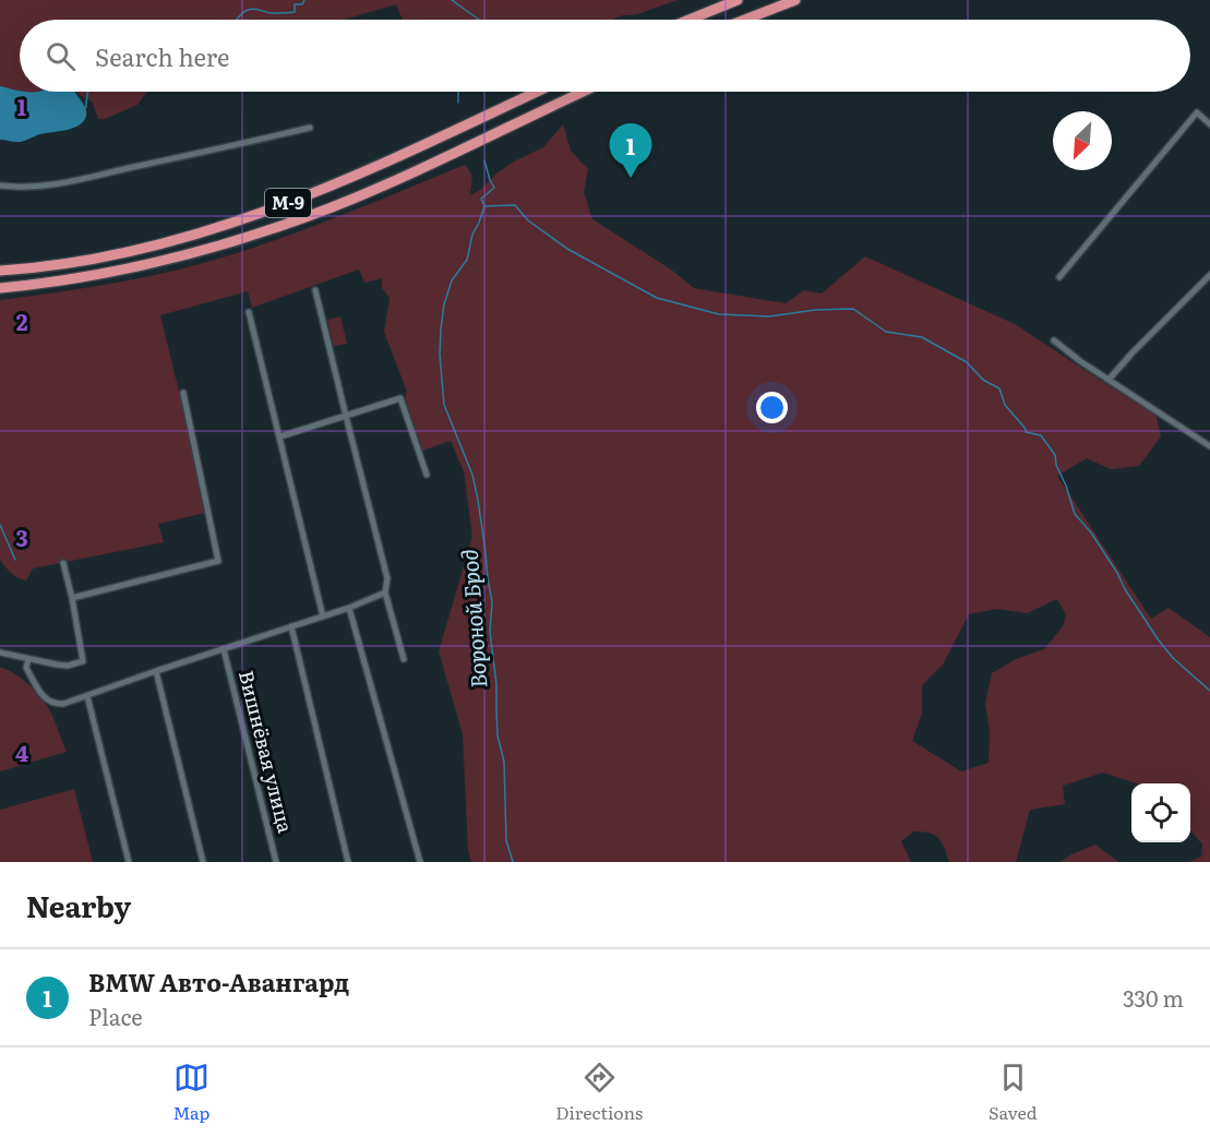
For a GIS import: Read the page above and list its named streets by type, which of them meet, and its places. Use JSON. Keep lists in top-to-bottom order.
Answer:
{
  "streets": {
    "highway": ["М-9"],
    "street": ["Вишнёвая улица"]
  },
  "water": ["Вороной Брод"],
  "north": "bottom left",
  "page": {
    "search": "Search here",
    "pins": "1",
    "heading": "Nearby",
    "list": [
      {
        "mark": "1",
        "name": "BMW Авто-Авангард",
        "note": "Place",
        "value": "330 m"
      }
    ],
    "nav": ["Map", "Directions", "Saved"]
  },
  "grid": {
    "rows": [
      "1",
      "2",
      "3",
      "4"
    ]
  }
}
